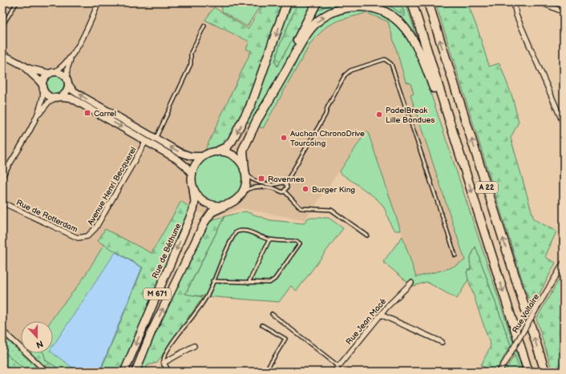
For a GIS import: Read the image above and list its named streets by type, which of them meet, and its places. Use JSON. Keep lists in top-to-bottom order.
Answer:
{
  "streets": {
    "highway": ["A 22"],
    "main road": ["Rue de Béthune", "M 671"],
    "street": [
      "Avenue Henri Becquerel",
      "Rue de Rotterdam",
      "Rue Voltaire",
      "Rue Jean Macé"
    ]
  },
  "crossings": [
    ["Avenue Henri Becquerel", "Rue de Rotterdam"],
    ["Rue de Béthune", "M 671"]
  ],
  "places": {
    "transit": ["Carrel", "Ravennes"],
    "other": ["PadelBreak Lille Bondues", "Auchan ChronoDrive Tourcoing", "Burger King"]
  },
  "north": "bottom"
}
